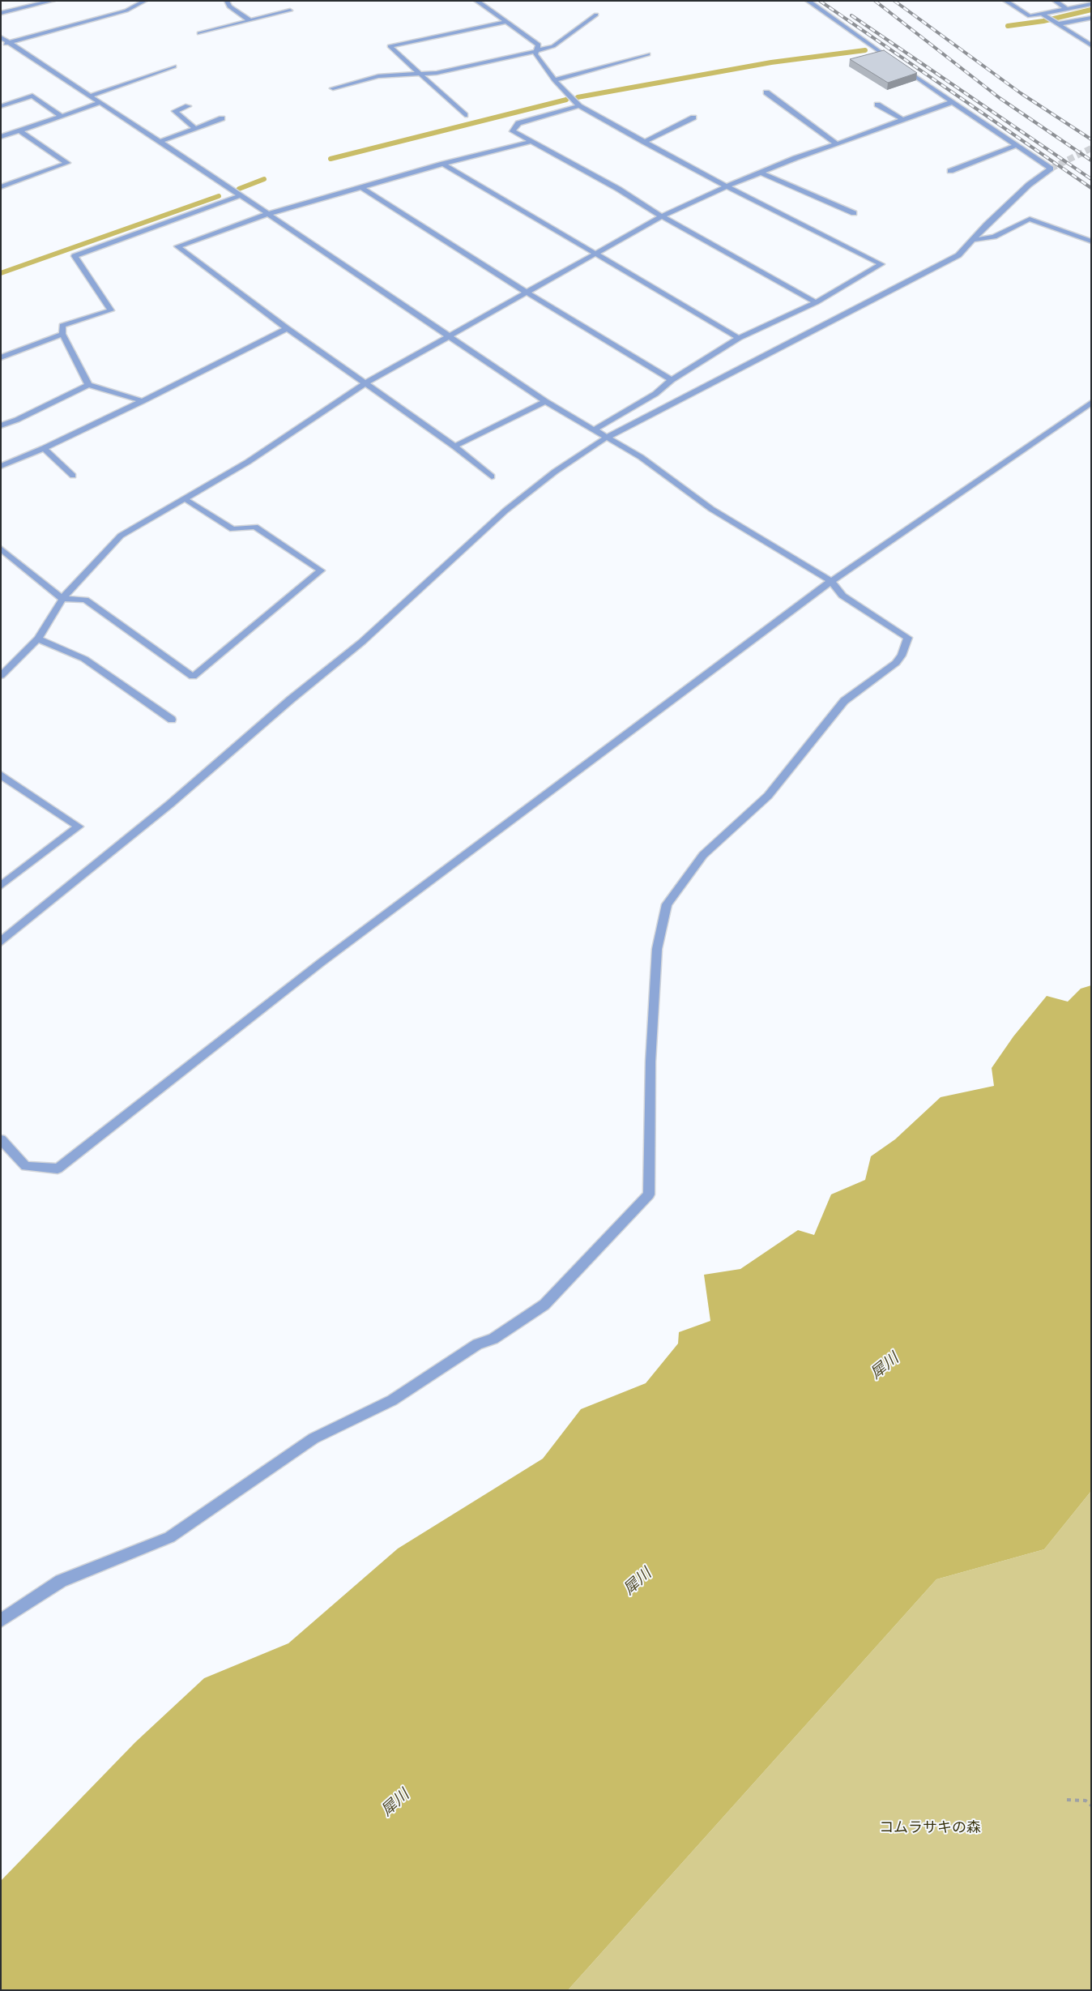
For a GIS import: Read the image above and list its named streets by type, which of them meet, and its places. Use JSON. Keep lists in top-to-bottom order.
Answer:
{
  "water": ["犀川"],
  "parks": ["コムラサキの森"]
}
